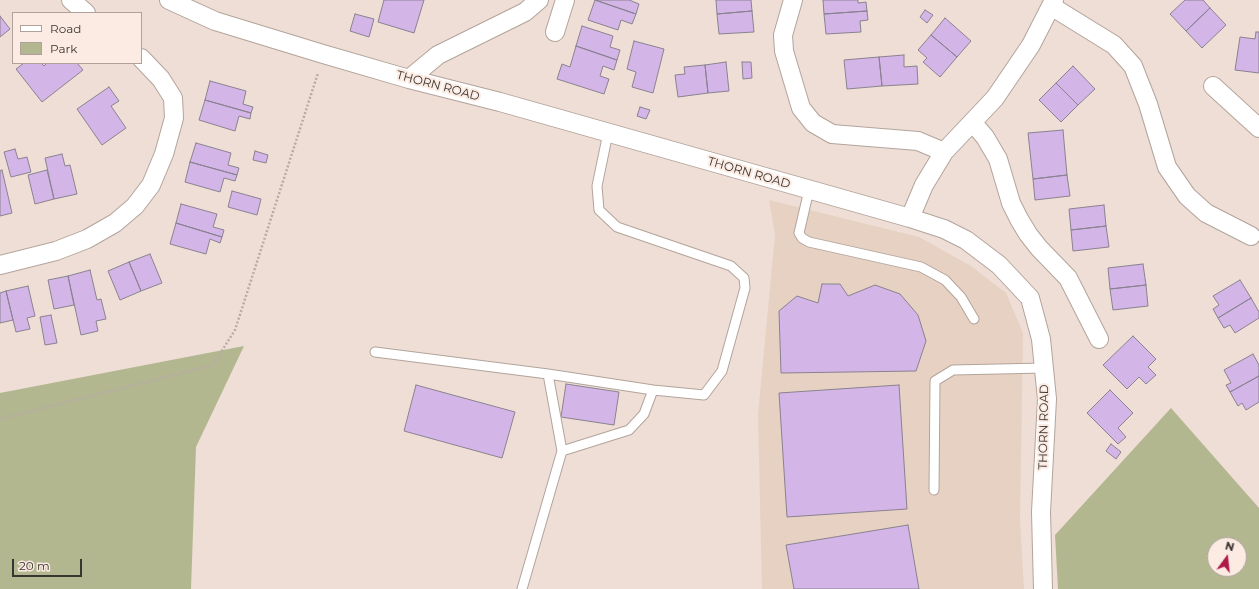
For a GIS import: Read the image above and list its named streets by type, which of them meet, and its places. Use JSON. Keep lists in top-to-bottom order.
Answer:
{
  "streets": {
    "street": ["THORN ROAD"]
  },
  "legend": ["Road", "Park"],
  "scale_bar": "20 m",
  "north": "top"
}
